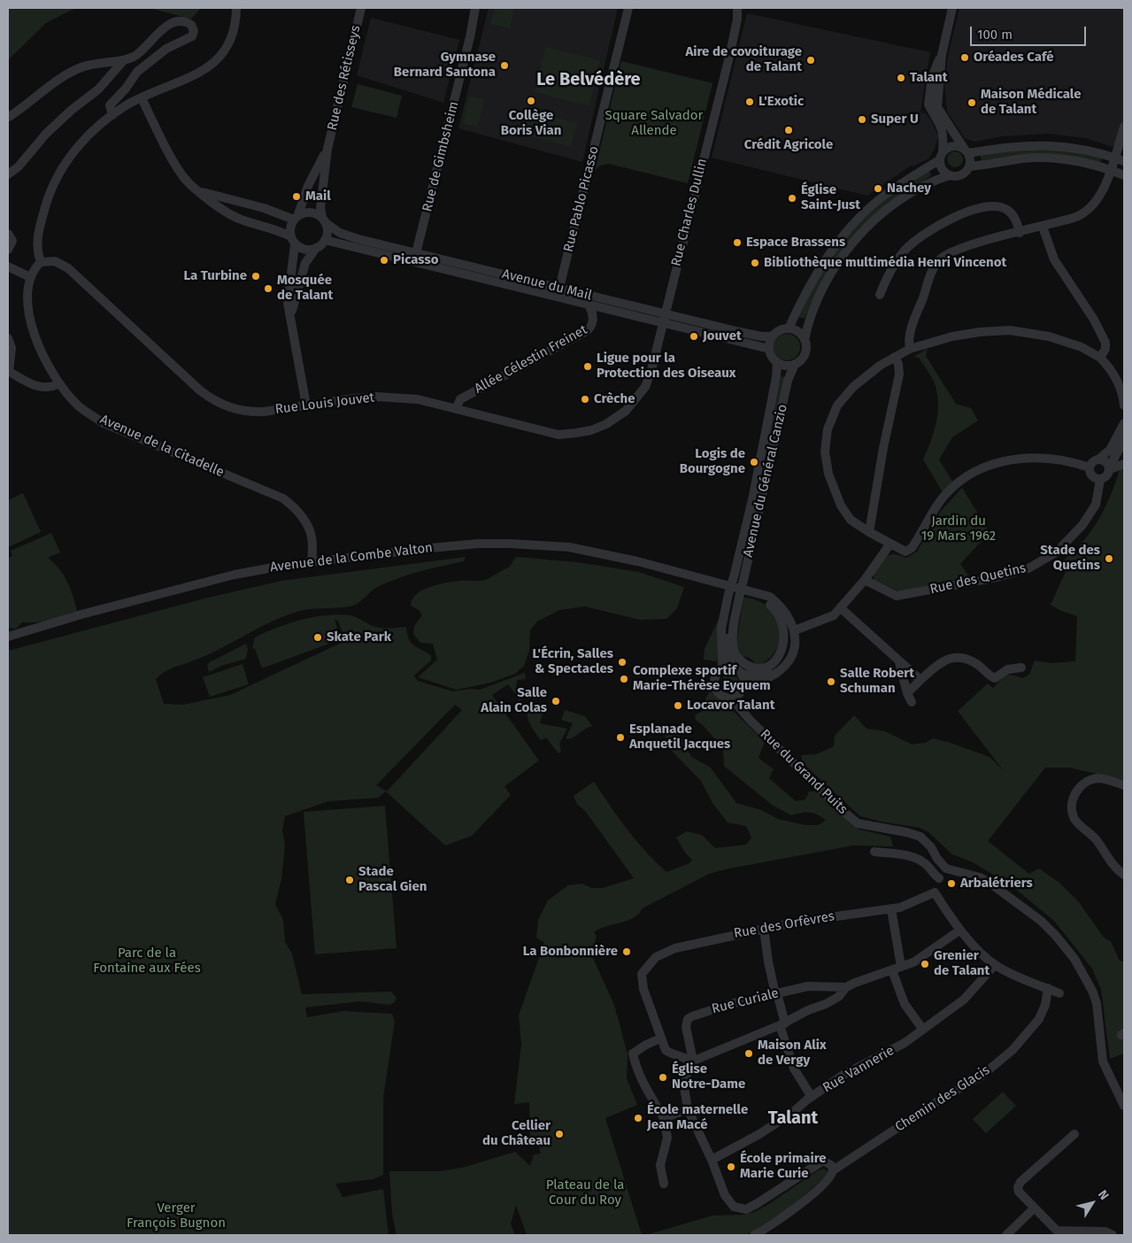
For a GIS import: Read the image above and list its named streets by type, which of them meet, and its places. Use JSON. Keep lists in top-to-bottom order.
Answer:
{
  "streets": {
    "street": [
      "Rue des Rétisseys",
      "Rue de Gimbsheim",
      "Rue Pablo Picasso",
      "Rue Charles Dullin",
      "Avenue du Mail",
      "Allée Célestin Freinet",
      "Rue Louis Jouvet",
      "Avenue de la Citadelle",
      "Avenue du Général Canzio",
      "Avenue de la Combe Valton",
      "Rue des Quetins",
      "Rue du Grand Puits",
      "Rue des Orfèvres",
      "Rue Curiale",
      "Rue Vannerie",
      "Chemin des Glacis"
    ]
  },
  "crossings": [
    ["Rue des Rétisseys", "Avenue du Mail"],
    ["Rue de Gimbsheim", "Avenue du Mail"],
    ["Rue Pablo Picasso", "Avenue du Mail"],
    ["Rue Charles Dullin", "Avenue du Mail"],
    ["Rue Charles Dullin", "Rue Louis Jouvet"],
    ["Avenue du Mail", "Allée Célestin Freinet"],
    ["Avenue du Mail", "Rue Louis Jouvet"],
    ["Avenue du Mail", "Avenue du Général Canzio"],
    ["Allée Célestin Freinet", "Rue Louis Jouvet"],
    ["Avenue de la Citadelle", "Avenue de la Combe Valton"],
    ["Avenue du Général Canzio", "Rue du Grand Puits"]
  ],
  "districts": ["Le Belvédère", "Talant"],
  "parks": [
    "Square Salvador Allende",
    "Jardin du 19 Mars 1962",
    "Parc de la Fontaine aux Fées",
    "Plateau de la Cour du Roy",
    "Verger François Bugnon"
  ],
  "places": [
    "Oréades Café",
    "Aire de covoiturage de Talant",
    "Gymnase Bernard Santona",
    "Talant",
    "Collège Boris Vian",
    "L'Exotic",
    "Maison Médicale de Talant",
    "Super U",
    "Crédit Agricole",
    "Nachey",
    "Mail",
    "Église Saint-Just",
    "Espace Brassens",
    "Picasso",
    "Bibliothèque multimédia Henri Vincenot",
    "La Turbine",
    "Mosquée de Talant",
    "Jouvet",
    "Ligue pour la Protection des Oiseaux",
    "Crèche",
    "Logis de Bourgogne",
    "Stade des Quetins",
    "Skate Park",
    "L'Écrin, Salles & Spectacles",
    "Complexe sportif Marie-Thérèse Eyquem",
    "Salle Robert Schuman",
    "Salle Alain Colas",
    "Locavor Talant",
    "Esplanade Anquetil Jacques",
    "Stade Pascal Gien",
    "Arbalétriers",
    "La Bonbonnière",
    "Grenier de Talant",
    "Maison Alix de Vergy",
    "Église Notre-Dame",
    "École maternelle Jean Macé",
    "Cellier du Château",
    "École primaire Marie Curie"
  ],
  "scale_bar": "100 m",
  "north": "top right"
}
